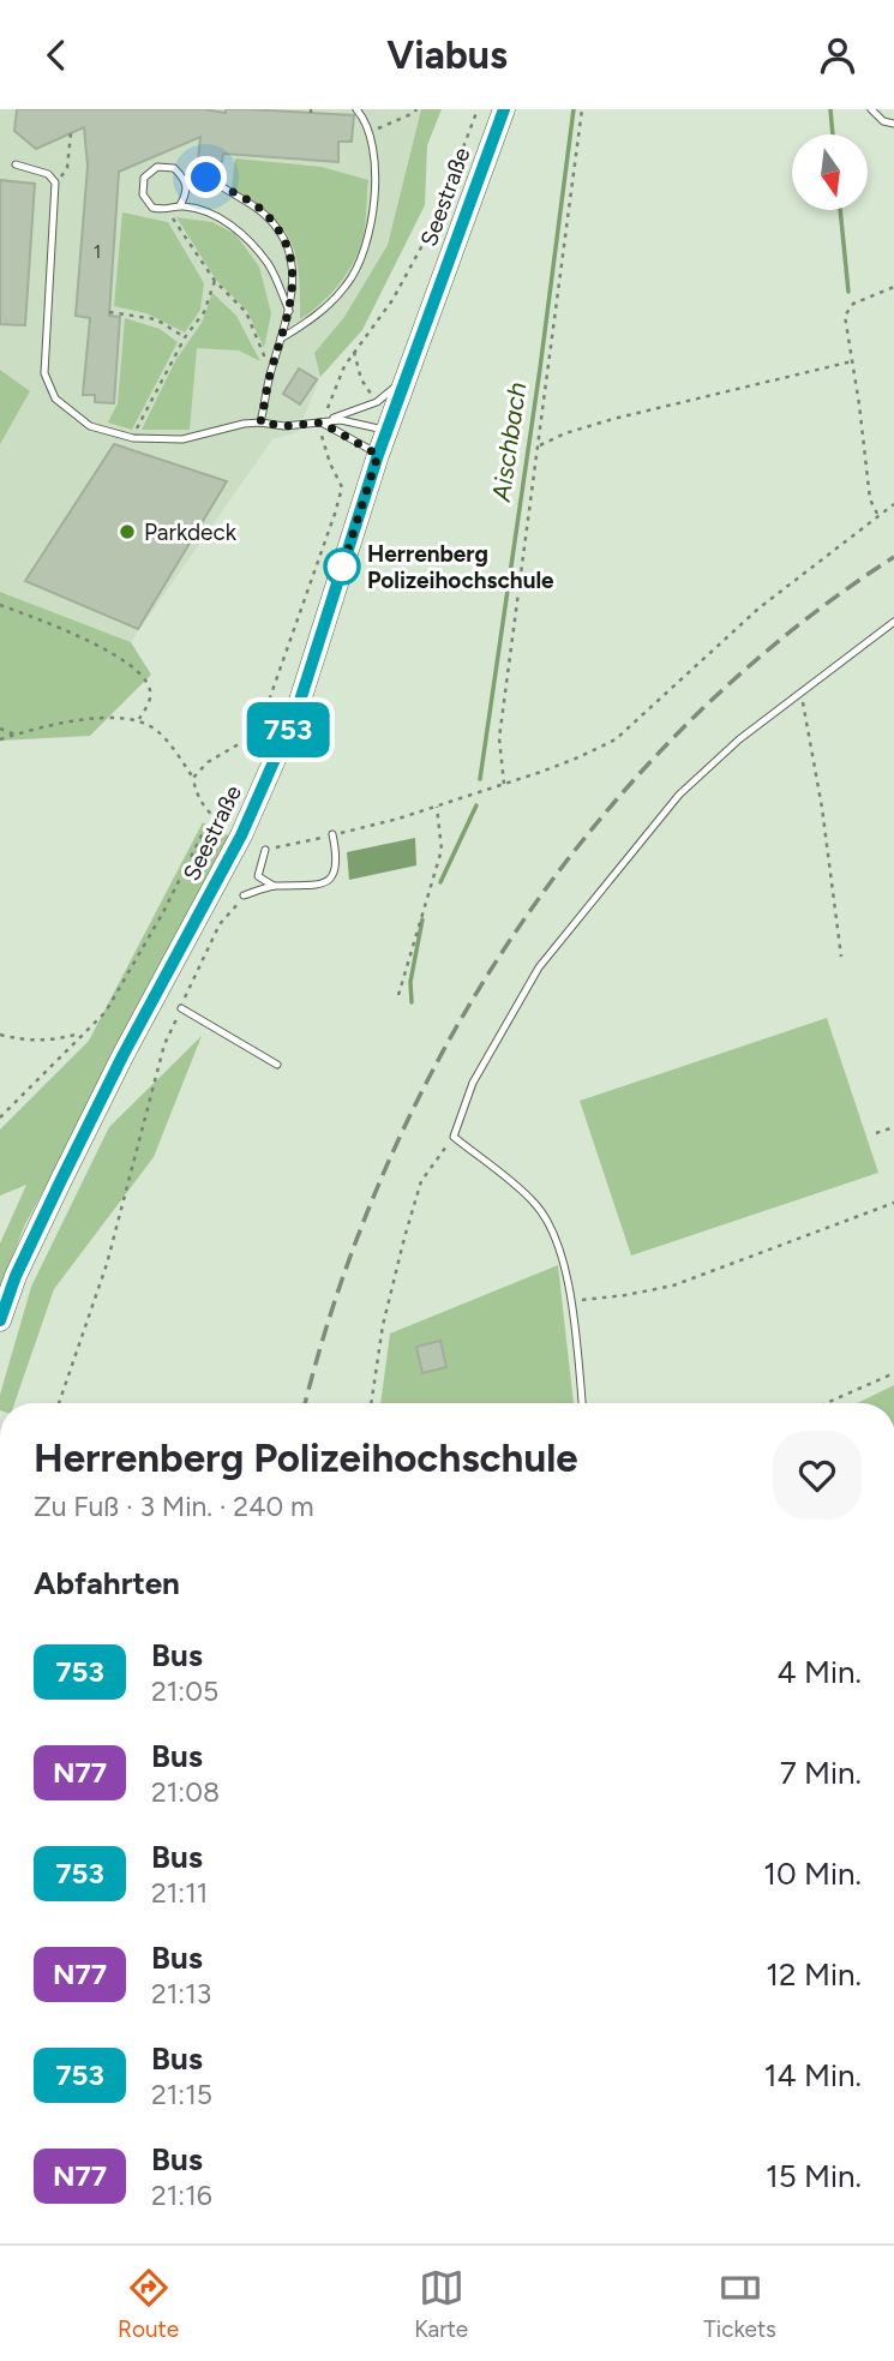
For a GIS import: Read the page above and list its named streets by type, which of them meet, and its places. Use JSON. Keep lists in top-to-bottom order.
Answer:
{
  "streets": {
    "main road": ["Seestraße"]
  },
  "water": ["Aischbach"],
  "places": ["Parkdeck", "Herrenberg Polizeihochschule"],
  "lines": ["bus line 753"],
  "house_numbers": ["1"],
  "north": "bottom",
  "page": {
    "header": "Viabus",
    "on_map": "753",
    "heading": [
      ["Herrenberg Polizeihochschule", "Zu Fuß · 3 Min. · 240 m"],
      "Abfahrten"
    ],
    "list": [
      {
        "mark": "753",
        "name": "Bus",
        "note": "21:05",
        "value": "4 Min."
      },
      {
        "mark": "N77",
        "name": "Bus",
        "note": "21:08",
        "value": "7 Min."
      },
      {
        "mark": "753",
        "name": "Bus",
        "note": "21:11",
        "value": "10 Min."
      },
      {
        "mark": "N77",
        "name": "Bus",
        "note": "21:13",
        "value": "12 Min."
      },
      {
        "mark": "753",
        "name": "Bus",
        "note": "21:15",
        "value": "14 Min."
      },
      {
        "mark": "N77",
        "name": "Bus",
        "note": "21:16",
        "value": "15 Min."
      }
    ],
    "tabs": ["Route", "Karte", "Tickets"]
  }
}
